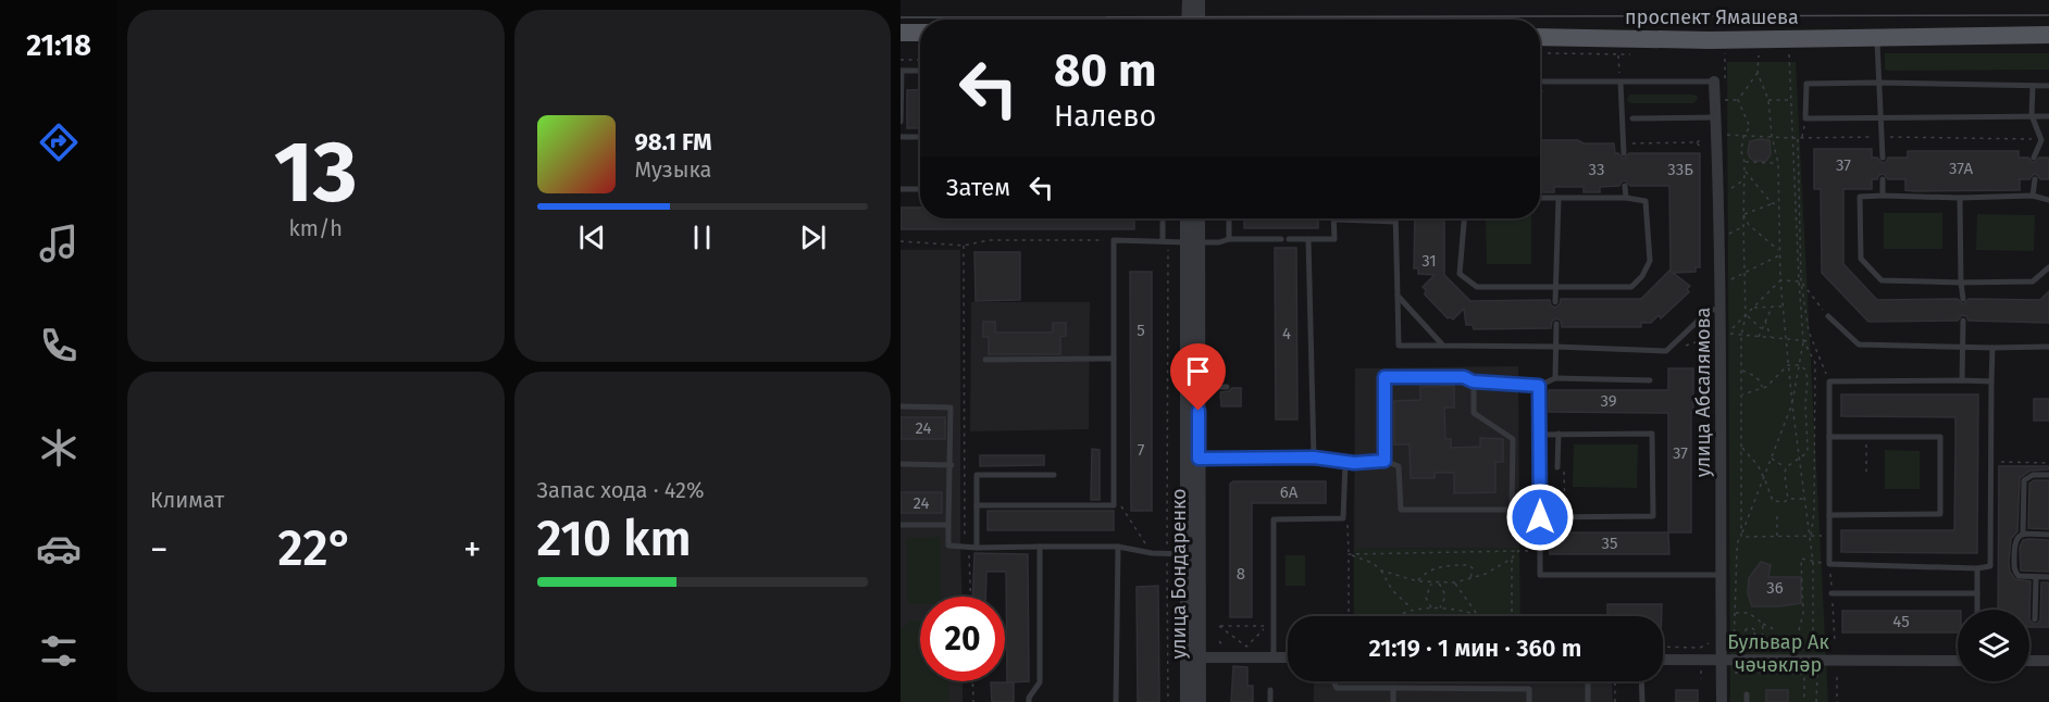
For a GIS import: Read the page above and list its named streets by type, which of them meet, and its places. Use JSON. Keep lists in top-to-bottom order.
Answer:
{
  "streets": {
    "main road": ["проспект Ямашева"],
    "street": ["улица Абсалямова", "улица Бондаренко"]
  },
  "parks": ["Бульвар Ак чәчәкләр"],
  "house_numbers": [
    "37",
    "37А",
    "33",
    "33Б",
    "31",
    "5",
    "4",
    "39",
    "24",
    "7",
    "37",
    "6А",
    "24",
    "35",
    "8",
    "36",
    "45"
  ],
  "page": {
    "tabs": "21:18",
    "tile": [
      ["13", "km/h"],
      "Климат",
      ["Запас хода · 42%", "210 km"]
    ],
    "turn": ["80 m", "Налево"],
    "song": ["98.1 FM", "Музыка"],
    "then": "Затем",
    "heat": ["−", "22°", "+"],
    "limit": "20",
    "trip": "21:19 · 1 мин · 360 m"
  }
}
